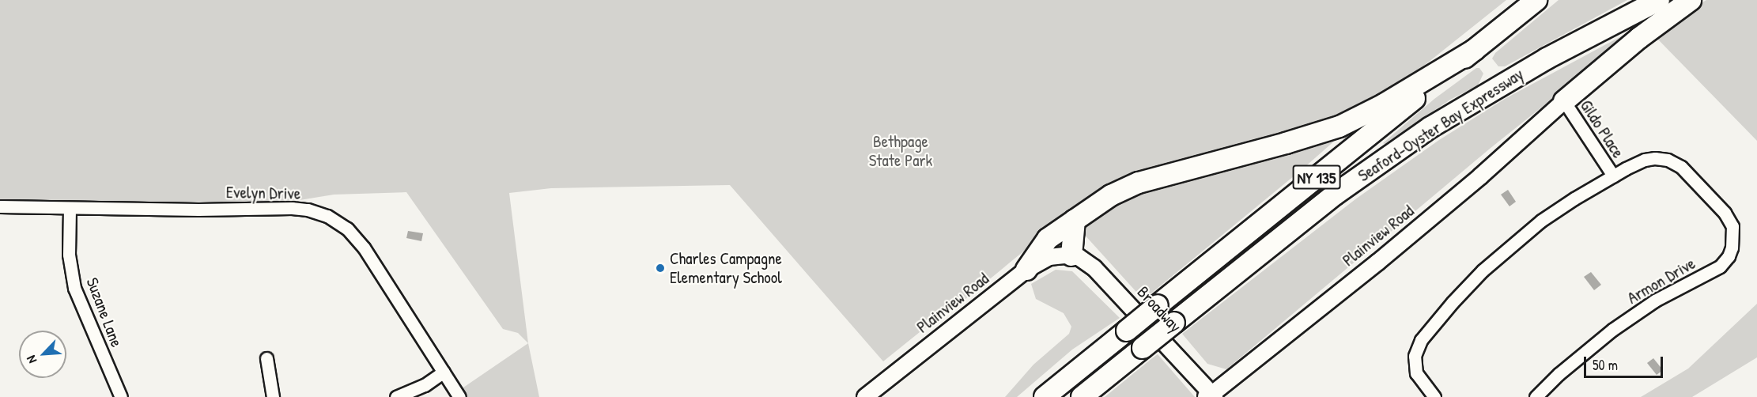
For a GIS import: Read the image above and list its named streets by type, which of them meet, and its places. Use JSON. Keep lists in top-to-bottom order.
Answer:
{
  "streets": {
    "highway": ["Seaford-Oyster Bay Expressway", "NY 135"],
    "street": [
      "Gildo Place",
      "Evelyn Drive",
      "Plainview Road",
      "Armon Drive",
      "Broadway",
      "Suzane Lane"
    ]
  },
  "crossings": [
    ["Gildo Place", "Plainview Road"],
    ["Gildo Place", "Armon Drive"],
    ["Evelyn Drive", "Suzane Lane"],
    ["Plainview Road", "Broadway"]
  ],
  "parks": ["Bethpage State Park"],
  "places": ["Charles Campagne Elementary School"],
  "scale_bar": "50 m",
  "north": "bottom left"
}
